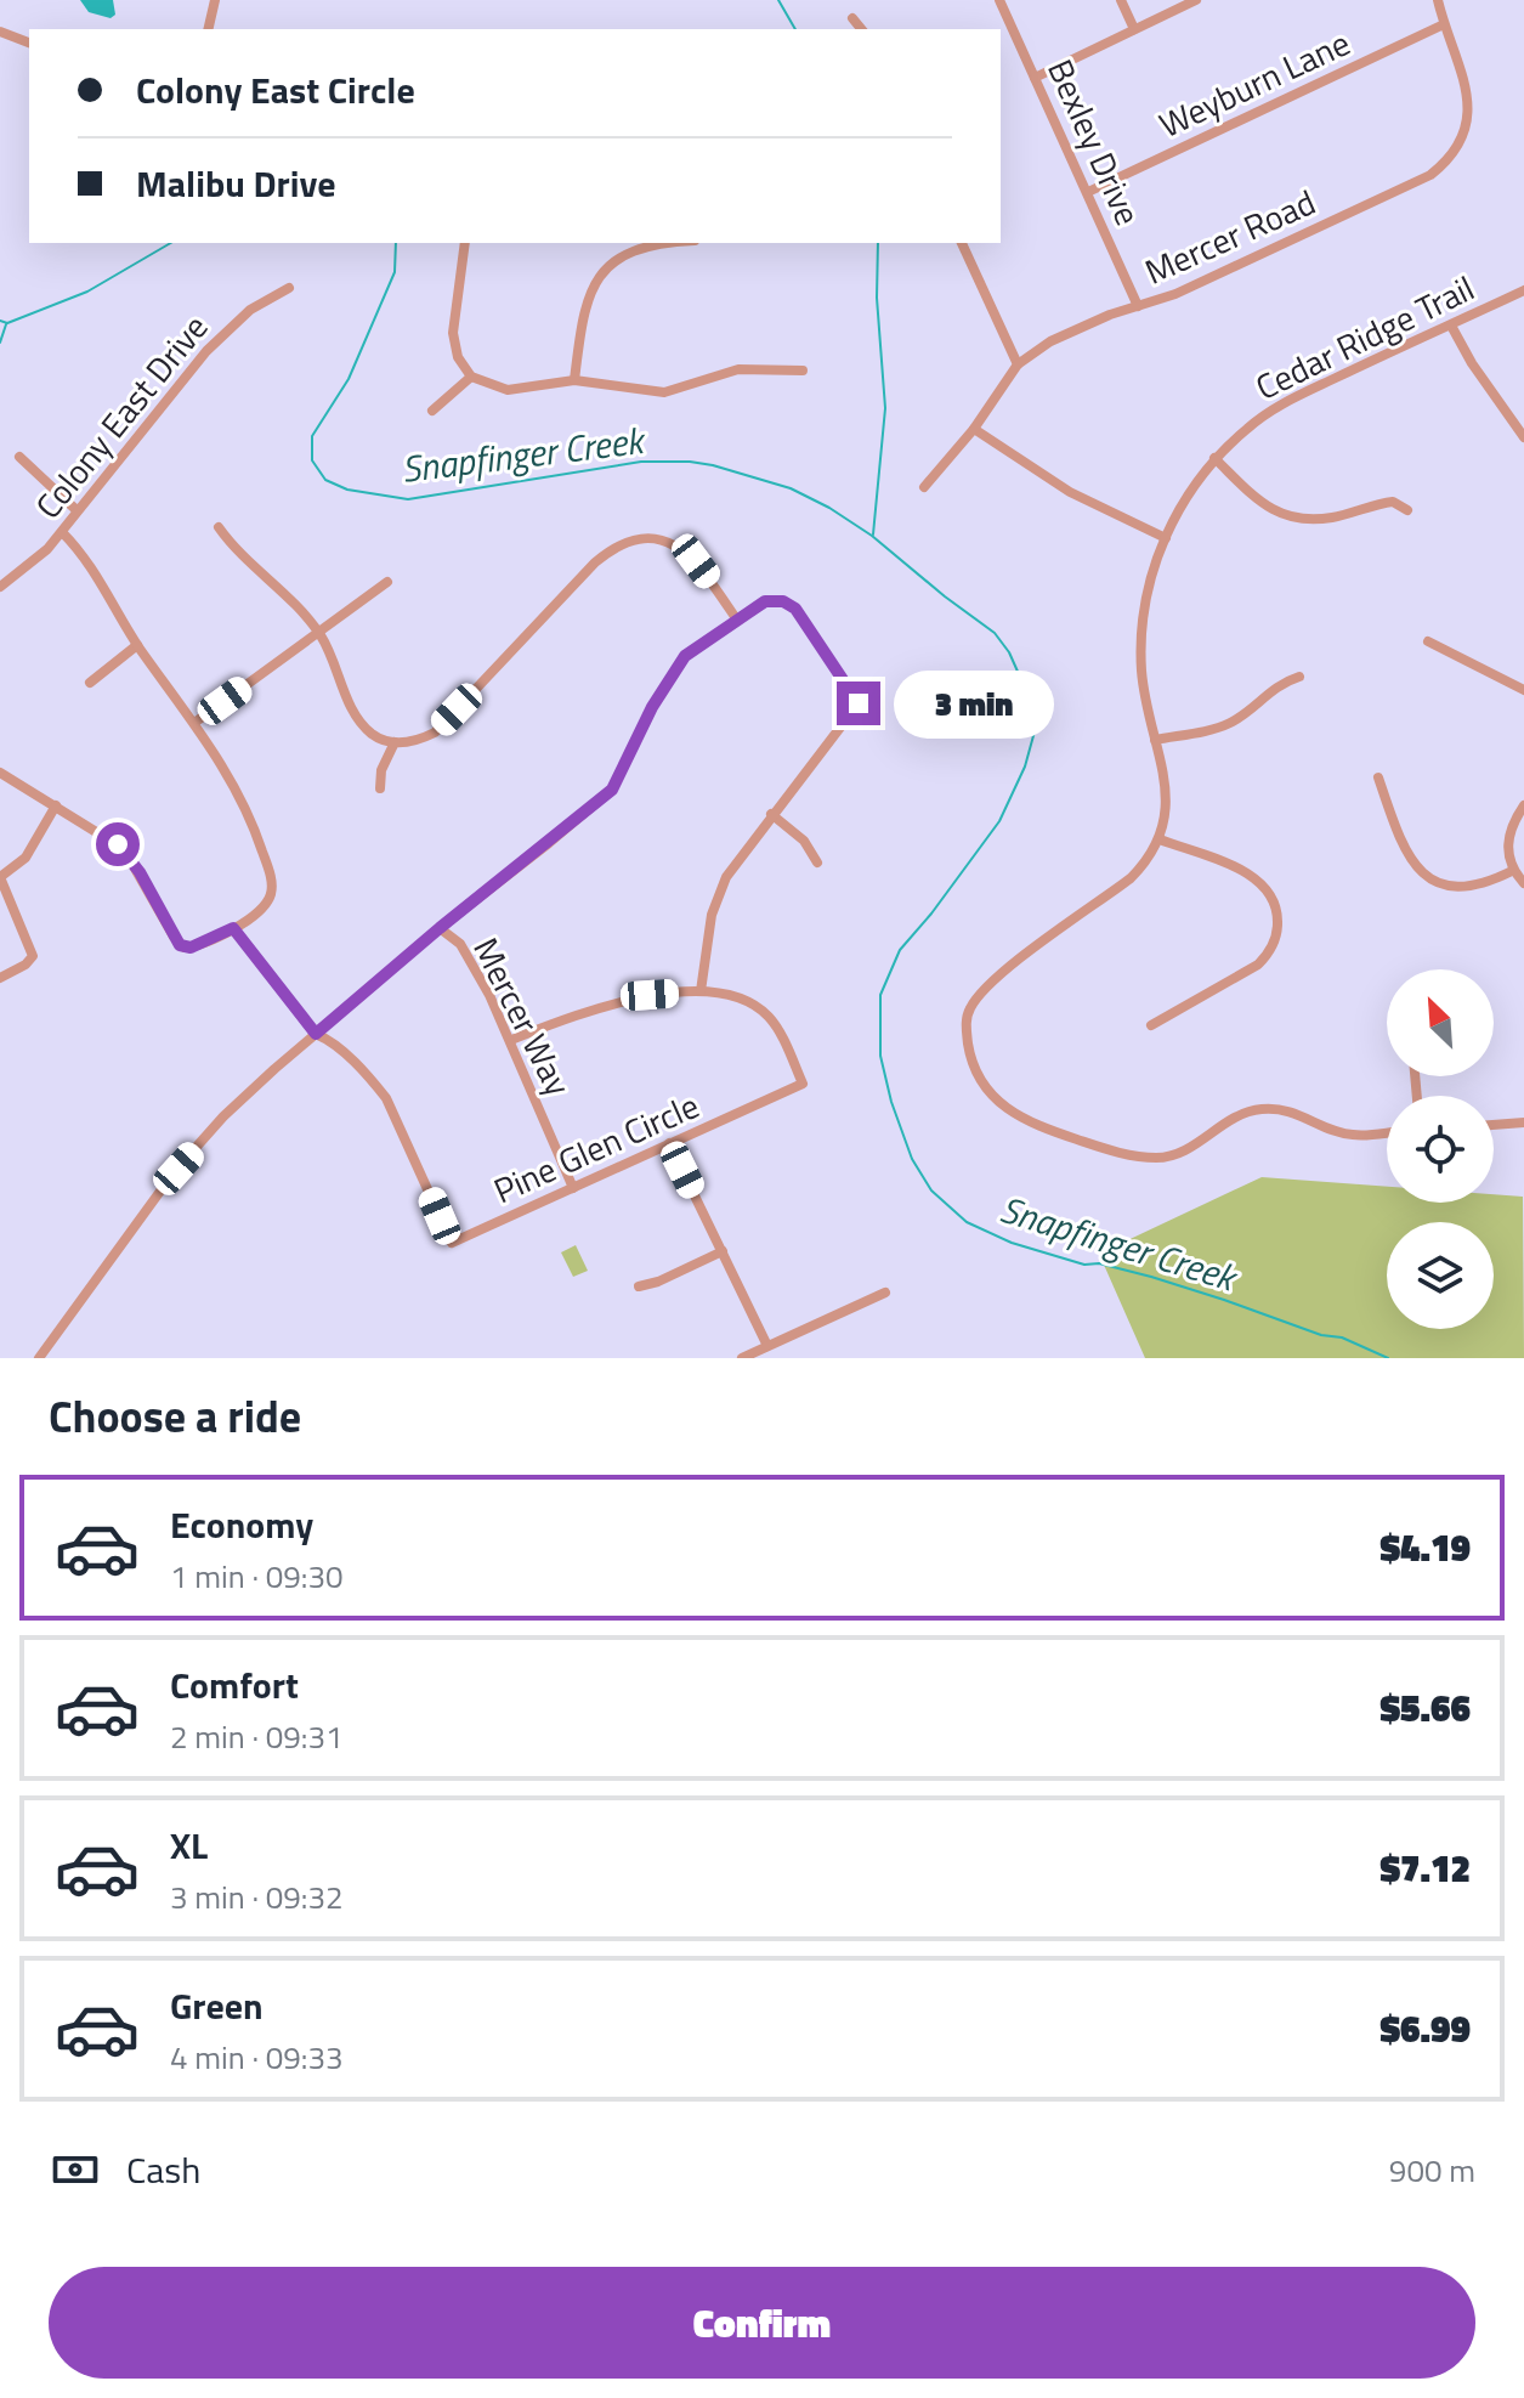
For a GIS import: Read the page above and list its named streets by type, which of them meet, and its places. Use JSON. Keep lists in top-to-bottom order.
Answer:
{
  "streets": {
    "street": [
      "Weyburn Lane",
      "Bexley Drive",
      "Mercer Road",
      "Cedar Ridge Trail",
      "Colony East Drive",
      "Mercer Way",
      "Pine Glen Circle"
    ]
  },
  "crossings": [
    ["Weyburn Lane", "Bexley Drive"],
    ["Weyburn Lane", "Mercer Road"],
    ["Bexley Drive", "Mercer Road"],
    ["Mercer Way", "Pine Glen Circle"]
  ],
  "water": ["Snapfinger Creek"],
  "north": "top left",
  "page": {
    "banner": ["Colony East Circle", "Malibu Drive"],
    "bubble": "3 min",
    "heading": "Choose a ride",
    "list": [
      {
        "name": "Economy",
        "note": "1 min · 09:30",
        "value": "$4.19"
      },
      {
        "name": "Comfort",
        "note": "2 min · 09:31",
        "value": "$5.66"
      },
      {
        "name": "XL",
        "note": "3 min · 09:32",
        "value": "$7.12"
      },
      {
        "name": "Green",
        "note": "4 min · 09:33",
        "value": "$6.99"
      }
    ],
    "pay": ["Cash", "900 m"],
    "buttons": "Confirm"
  }
}
